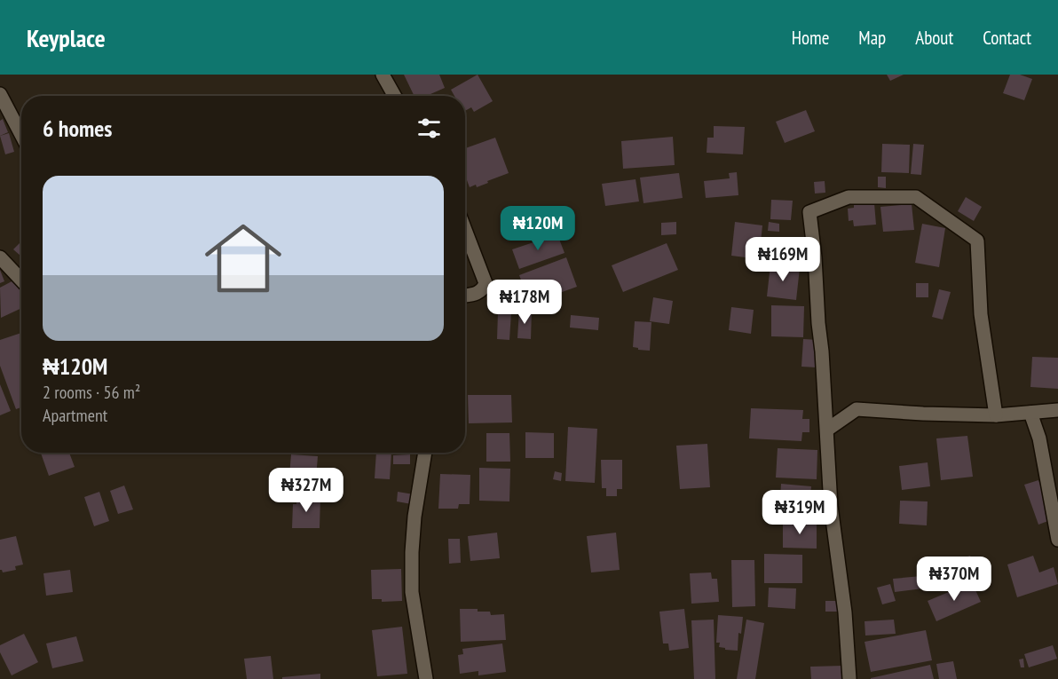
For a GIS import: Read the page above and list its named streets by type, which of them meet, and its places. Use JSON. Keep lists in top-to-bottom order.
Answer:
{
  "page": {
    "header": "Keyplace",
    "nav": [
      "Home",
      "Map",
      "About",
      "Contact"
    ],
    "heading": "6 homes",
    "list": [
      {
        "name": "₦120M",
        "note": "2 rooms · 56 m² · Apartment"
      }
    ],
    "price": [
      "₦120M",
      "₦169M",
      "₦178M",
      "₦327M",
      "₦319M",
      "₦370M"
    ]
  }
}
